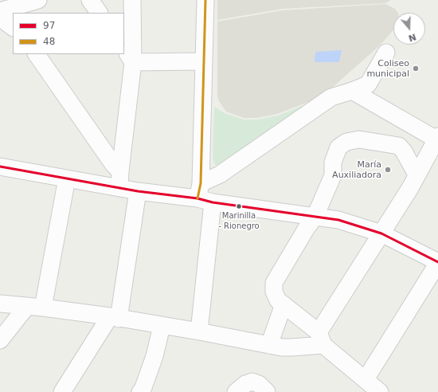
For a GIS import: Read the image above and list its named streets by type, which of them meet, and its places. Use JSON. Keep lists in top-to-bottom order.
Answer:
{
  "places": ["Coliseo municipal", "María Auxiliadora", "Marinilla - Rionegro"],
  "lines": ["transit line 48", "transit line 97"],
  "legend": ["97", "48"],
  "north": "bottom"
}
